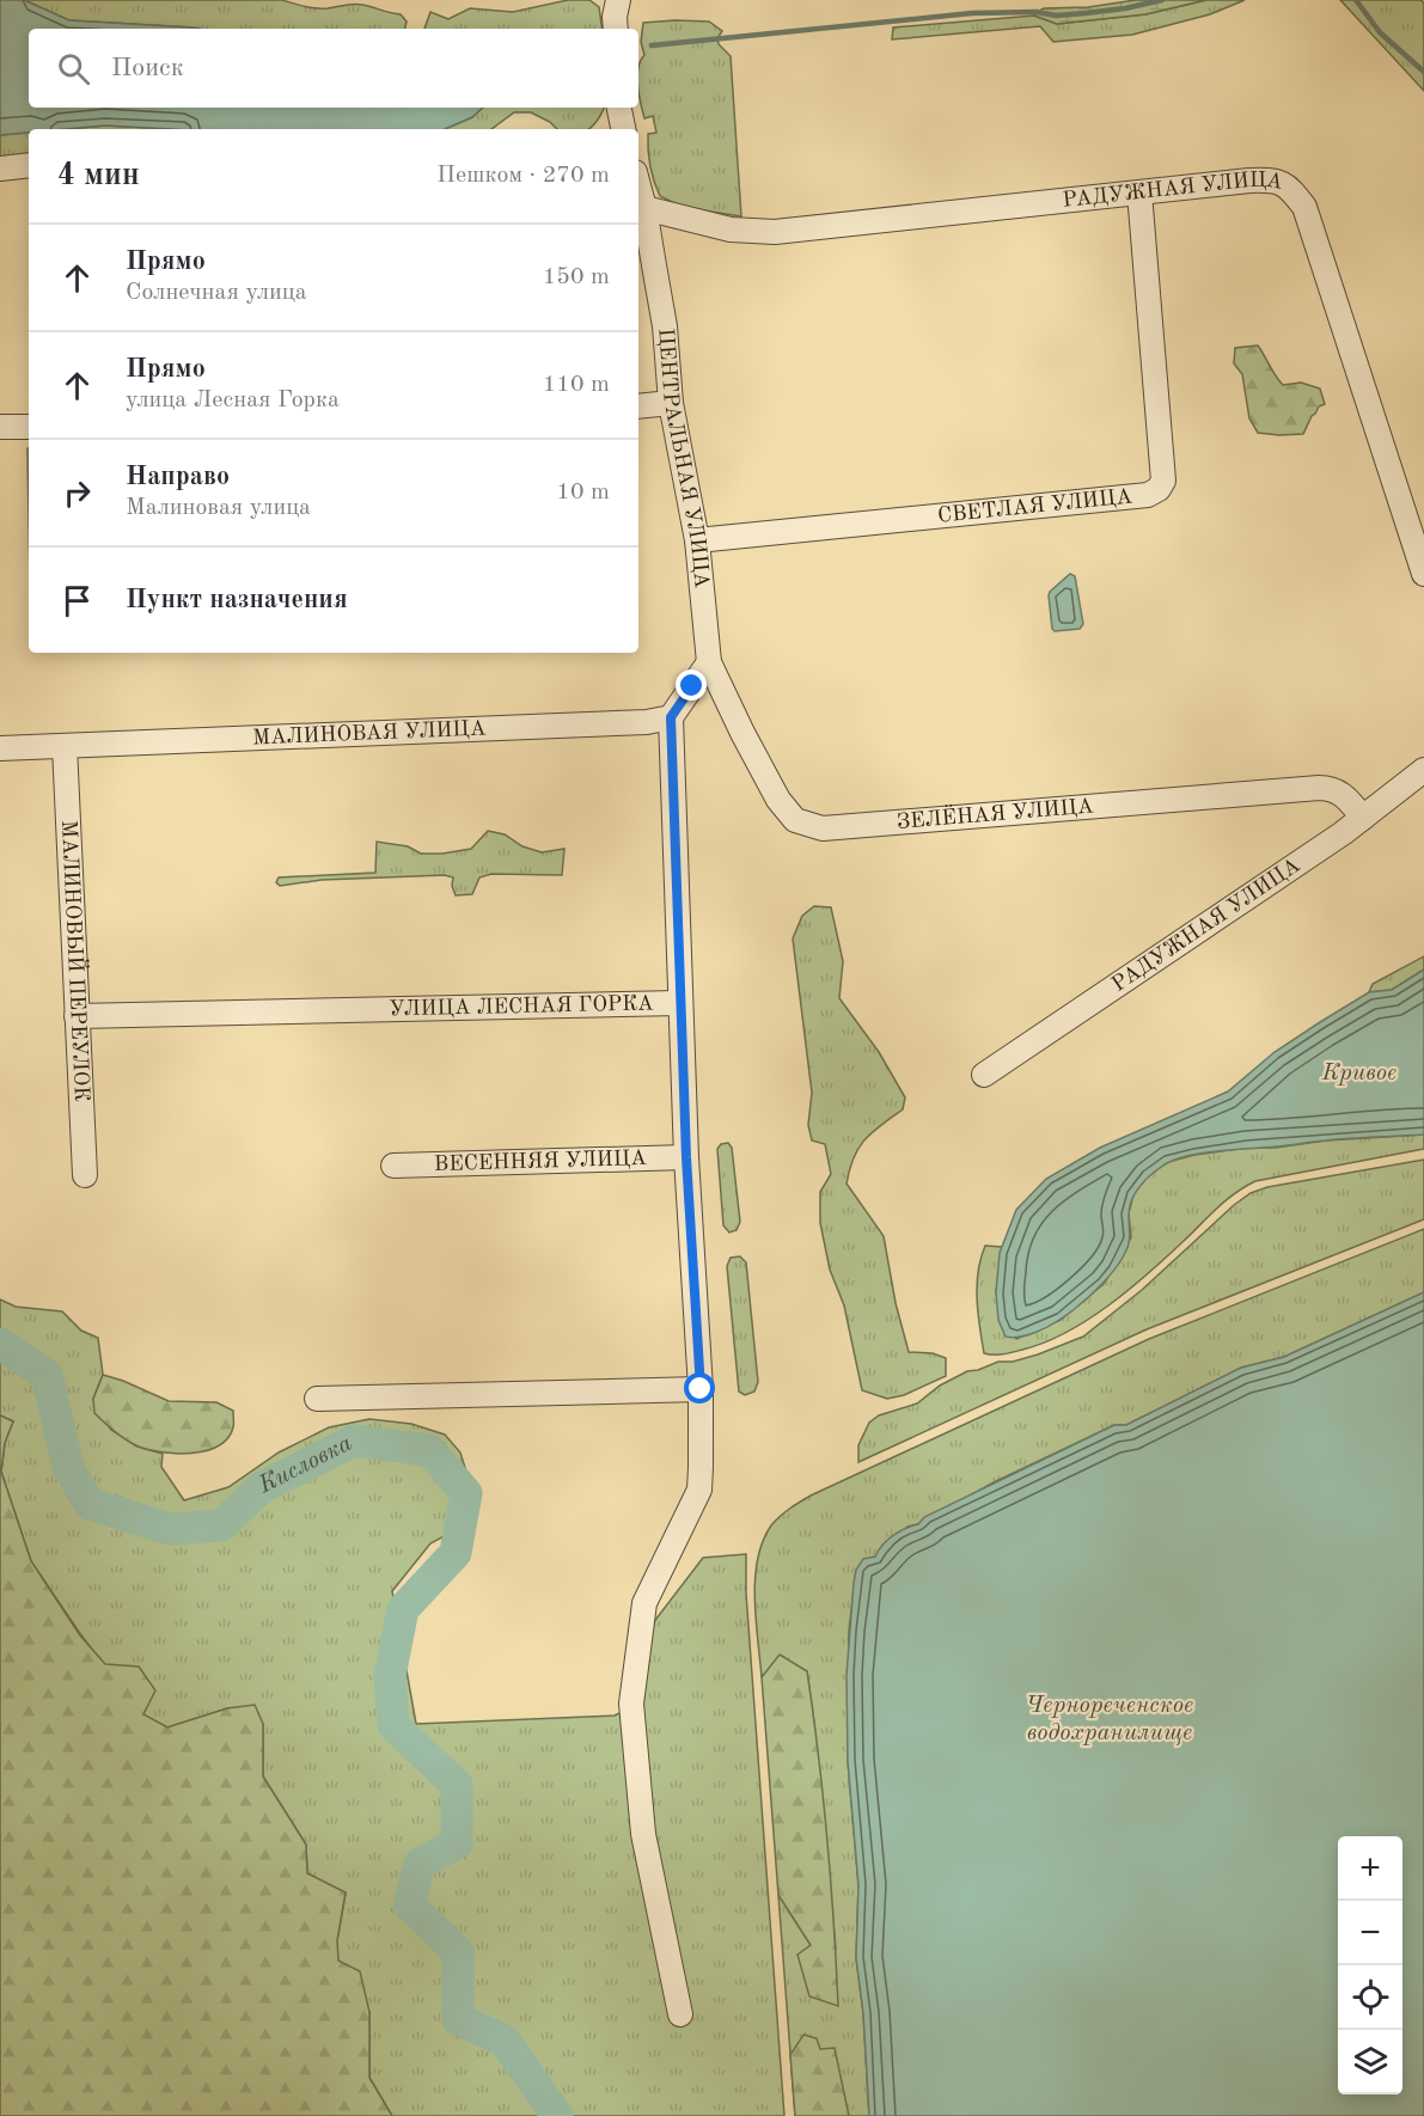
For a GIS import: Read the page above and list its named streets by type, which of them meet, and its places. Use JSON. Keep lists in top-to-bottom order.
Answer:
{
  "streets": {
    "street": [
      "РАДУЖНАЯ УЛИЦА",
      "ЦЕНТРАЛЬНАЯ УЛИЦА",
      "СВЕТЛАЯ УЛИЦА",
      "МАЛИНОВАЯ УЛИЦА",
      "ЗЕЛЁНАЯ УЛИЦА",
      "МАЛИНОВЫЙ ПЕРЕУЛОК",
      "УЛИЦА ЛЕСНАЯ ГОРКА",
      "ВЕСЕННЯЯ УЛИЦА"
    ]
  },
  "crossings": [
    ["РАДУЖНАЯ УЛИЦА", "ЦЕНТРАЛЬНАЯ УЛИЦА"],
    ["РАДУЖНАЯ УЛИЦА", "СВЕТЛАЯ УЛИЦА"],
    ["РАДУЖНАЯ УЛИЦА", "ЗЕЛЁНАЯ УЛИЦА"],
    ["ЦЕНТРАЛЬНАЯ УЛИЦА", "СВЕТЛАЯ УЛИЦА"],
    ["ЦЕНТРАЛЬНАЯ УЛИЦА", "ЗЕЛЁНАЯ УЛИЦА"],
    ["МАЛИНОВАЯ УЛИЦА", "МАЛИНОВЫЙ ПЕРЕУЛОК"],
    ["МАЛИНОВАЯ УЛИЦА", "УЛИЦА ЛЕСНАЯ ГОРКА"],
    ["МАЛИНОВЫЙ ПЕРЕУЛОК", "УЛИЦА ЛЕСНАЯ ГОРКА"]
  ],
  "water": ["Кривое", "Кисловка", "Чернореченское водохранилище"],
  "page": {
    "search": "Поиск",
    "heading": ["4 мин", "Пешком · 270 m"],
    "list": [
      ["Прямо", "Солнечная улица", "150 m"],
      ["Прямо", "улица Лесная Горка", "110 m"],
      ["Направо", "Малиновая улица", "10 m"],
      "Пункт назначения"
    ],
    "map_buttons": ["+", "−"]
  }
}
